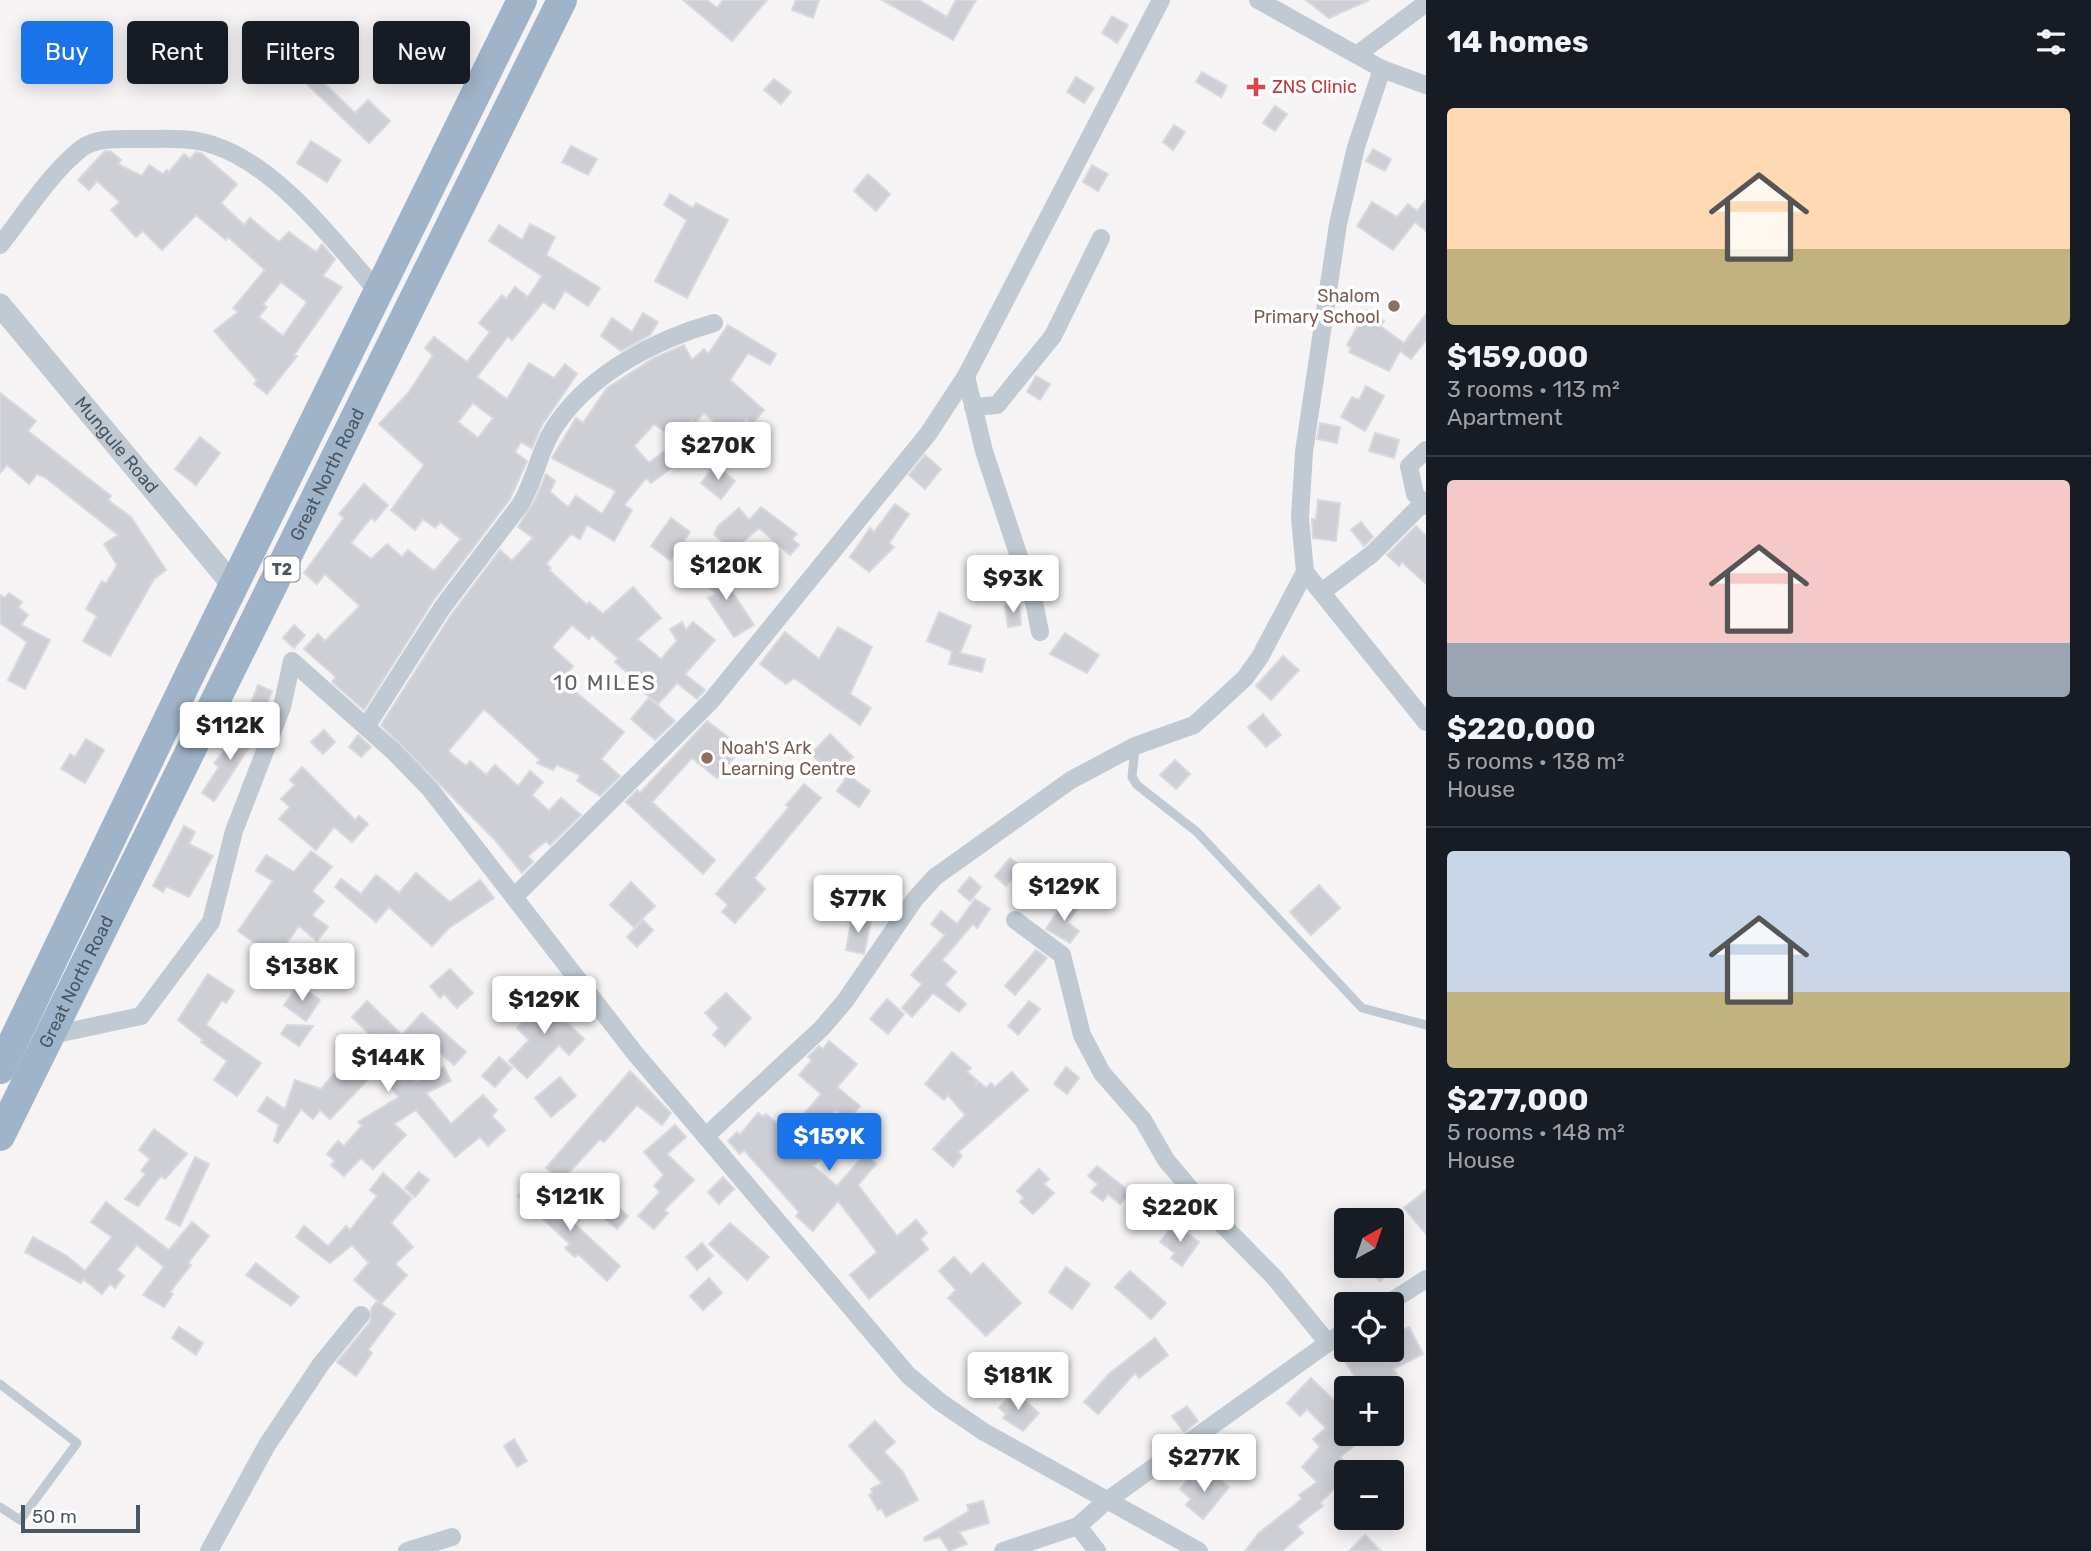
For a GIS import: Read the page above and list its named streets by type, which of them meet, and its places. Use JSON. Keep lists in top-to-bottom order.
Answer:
{
  "streets": {
    "highway": ["Great North Road", "T2"],
    "street": ["Mungule Road"]
  },
  "crossings": [
    ["Mungule Road", "Great North Road"]
  ],
  "districts": ["10 MILES"],
  "places": {
    "health": ["ZNS Clinic"],
    "other": ["Shalom Primary School", "Noah'S Ark Learning Centre"]
  },
  "scale_bar": "50 m",
  "north": "top right",
  "page": {
    "heading": "14 homes",
    "chip": [
      "Buy",
      "Rent",
      "Filters",
      "New"
    ],
    "list": [
      {
        "name": "$159,000",
        "note": "3 rooms · 113 m² · Apartment"
      },
      {
        "name": "$220,000",
        "note": "5 rooms · 138 m² · House"
      },
      {
        "name": "$277,000",
        "note": "5 rooms · 148 m² · House"
      }
    ],
    "price": [
      "$270K",
      "$120K",
      "$93K",
      "$112K",
      "$129K",
      "$77K",
      "$138K",
      "$129K",
      "$144K",
      "$159K",
      "$121K",
      "$220K",
      "$181K",
      "$277K"
    ],
    "map_buttons": ["+", "−"],
    "scale": "50 m"
  }
}
